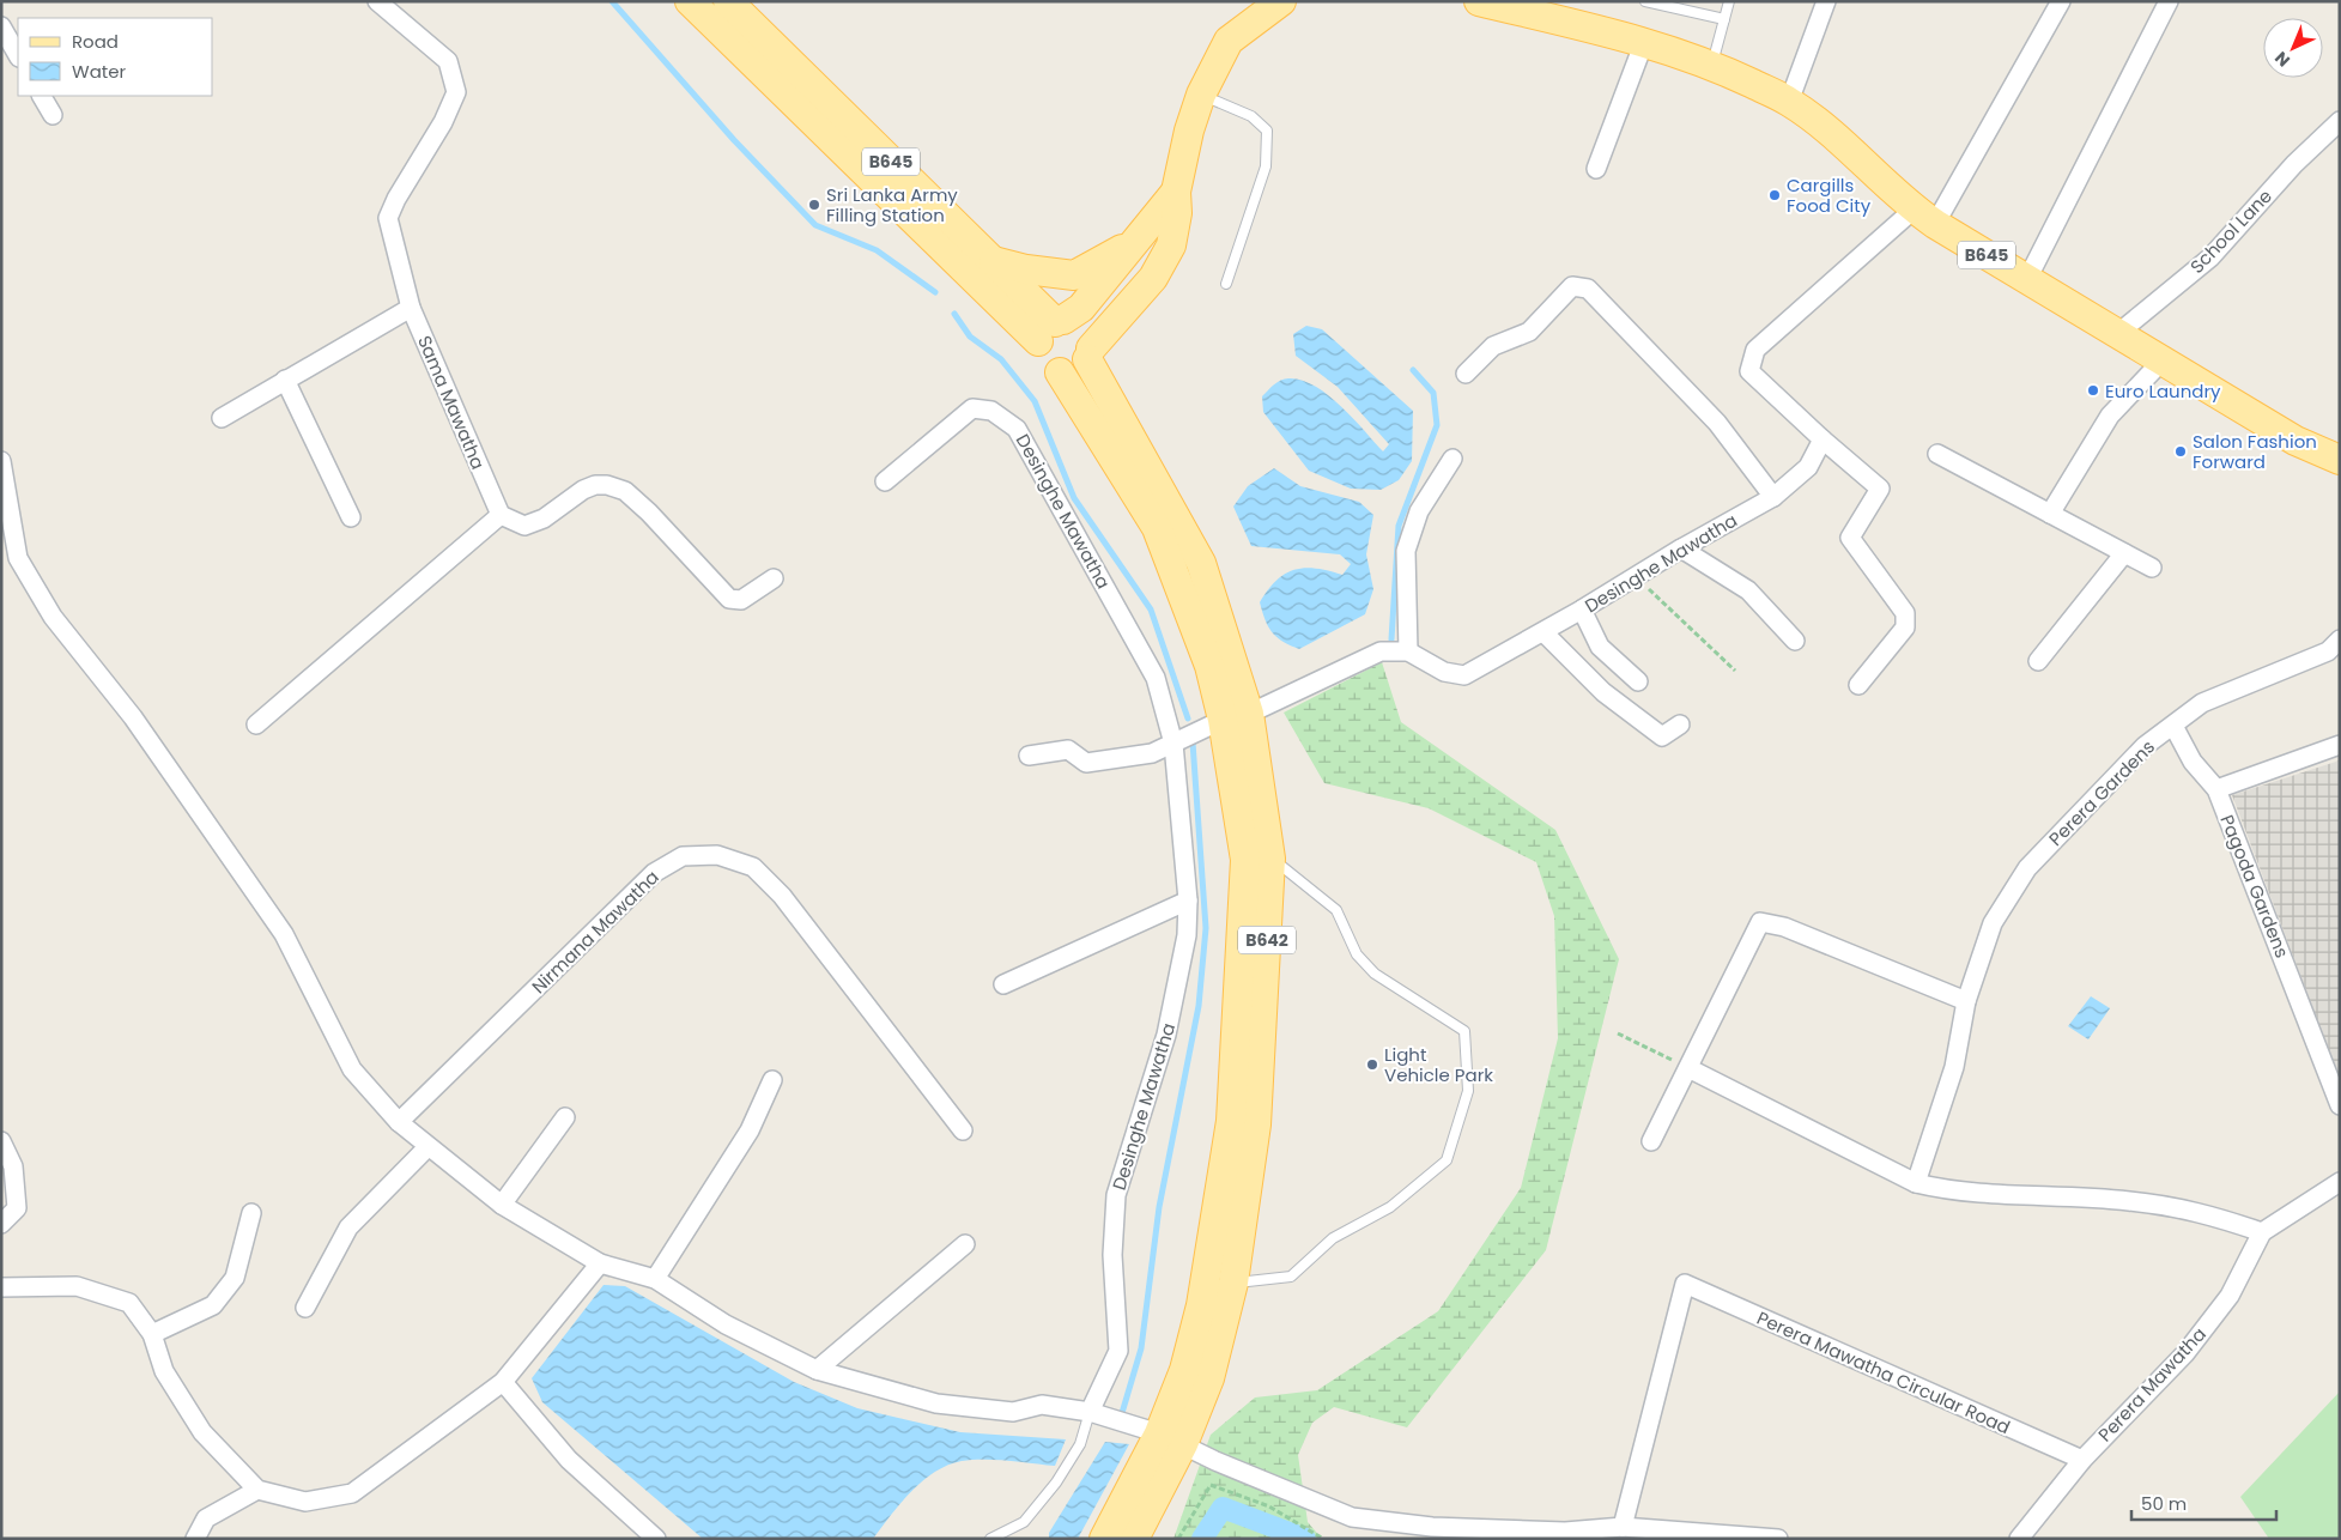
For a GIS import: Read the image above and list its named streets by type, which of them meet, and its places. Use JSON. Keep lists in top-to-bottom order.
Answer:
{
  "streets": {
    "main road": ["B645", "B642"],
    "street": [
      "School Lane",
      "Sama Mawatha",
      "Desinghe Mawatha",
      "Perera Gardens",
      "Pagoda Gardens",
      "Nirmana Mawatha",
      "Perera Mawatha Circular Road",
      "Perera Mawatha"
    ]
  },
  "crossings": [
    ["B645", "School Lane"],
    ["B645", "B642"],
    ["Perera Gardens", "Pagoda Gardens"],
    ["Perera Mawatha Circular Road", "Perera Mawatha"]
  ],
  "places": [
    "Cargills Food City",
    "Sri Lanka Army Filling Station",
    "Euro Laundry",
    "Salon Fashion Forward",
    "Light Vehicle Park"
  ],
  "legend": ["Road", "Water"],
  "scale_bar": "50 m",
  "north": "bottom left"
}
